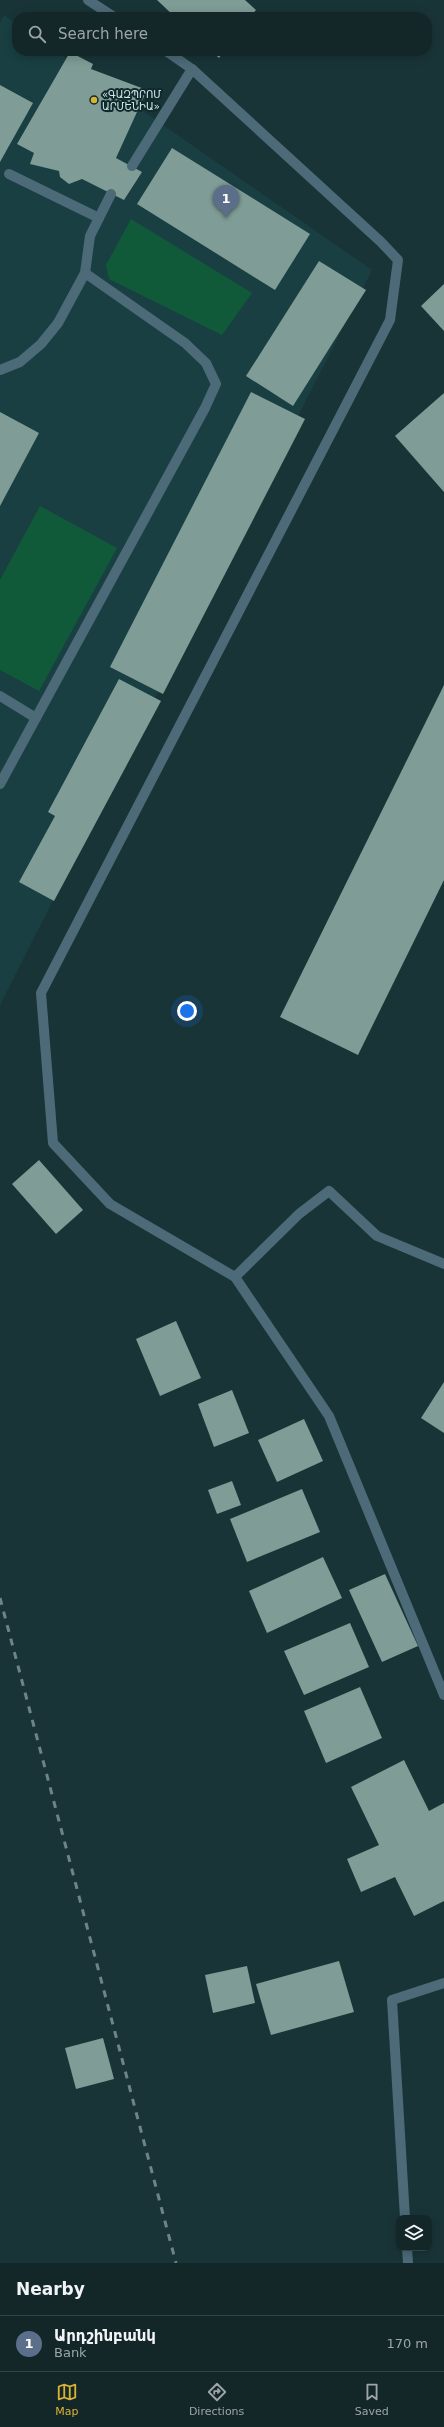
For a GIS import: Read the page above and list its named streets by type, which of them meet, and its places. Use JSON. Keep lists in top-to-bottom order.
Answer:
{
  "places": ["«ԳԱԶՊՐՈՄ ԱՐՄԵՆԻԱ»"],
  "page": {
    "search": "Search here",
    "pins": "1",
    "heading": "Nearby",
    "list": [
      {
        "mark": "1",
        "name": "Արդշինբանկ",
        "note": "Bank",
        "value": "170 m"
      }
    ],
    "nav": ["Map", "Directions", "Saved"]
  }
}
